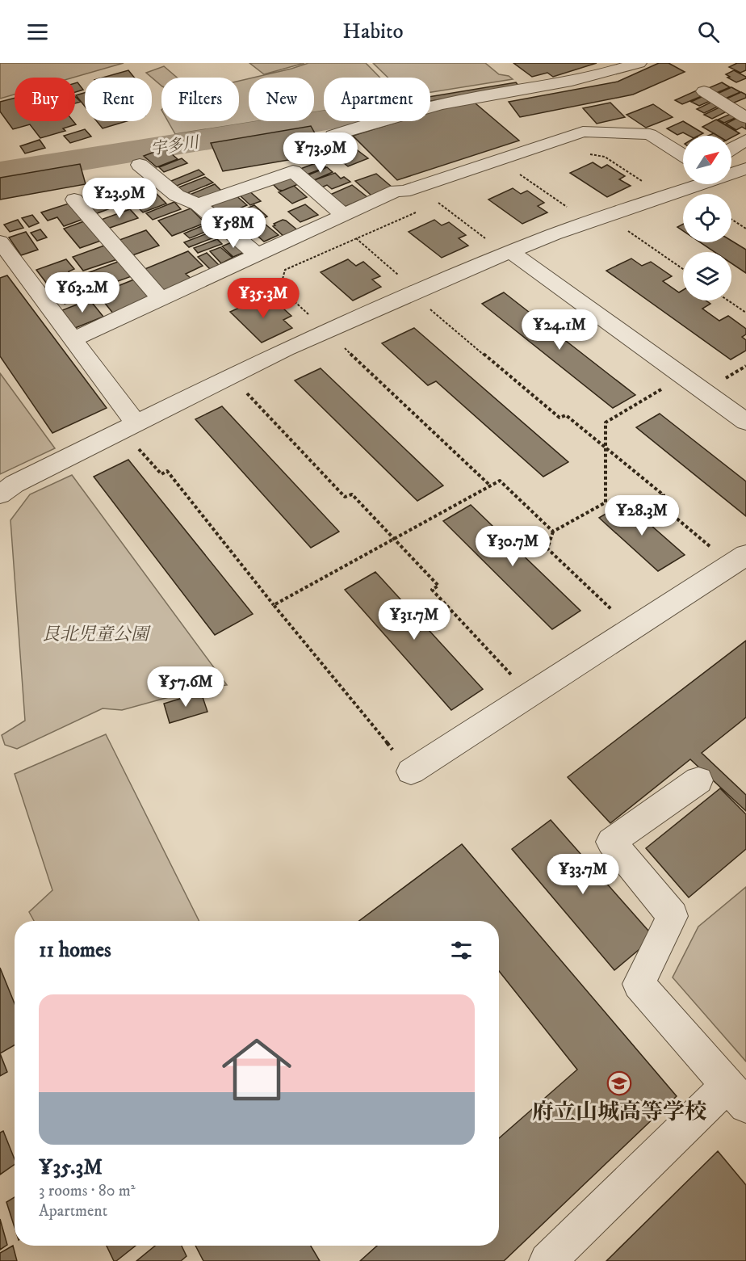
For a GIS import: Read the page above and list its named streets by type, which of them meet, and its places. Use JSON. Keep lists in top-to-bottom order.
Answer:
{
  "water": ["宇多川"],
  "parks": ["艮北児童公園"],
  "places": {
    "school or university": ["府立山城高等学校"]
  },
  "north": "top right",
  "page": {
    "header": "Habito",
    "chip": [
      "Buy",
      "Rent",
      "Filters",
      "New",
      "Apartment"
    ],
    "price": [
      "¥73.9M",
      "¥23.9M",
      "¥58M",
      "¥63.2M",
      "¥35.3M",
      "¥24.1M",
      "¥28.3M",
      "¥30.7M",
      "¥31.7M",
      "¥57.6M",
      "¥33.7M"
    ],
    "heading": "11 homes",
    "list": [
      {
        "name": "¥35.3M",
        "note": "3 rooms · 80 m² · Apartment"
      }
    ]
  }
}
